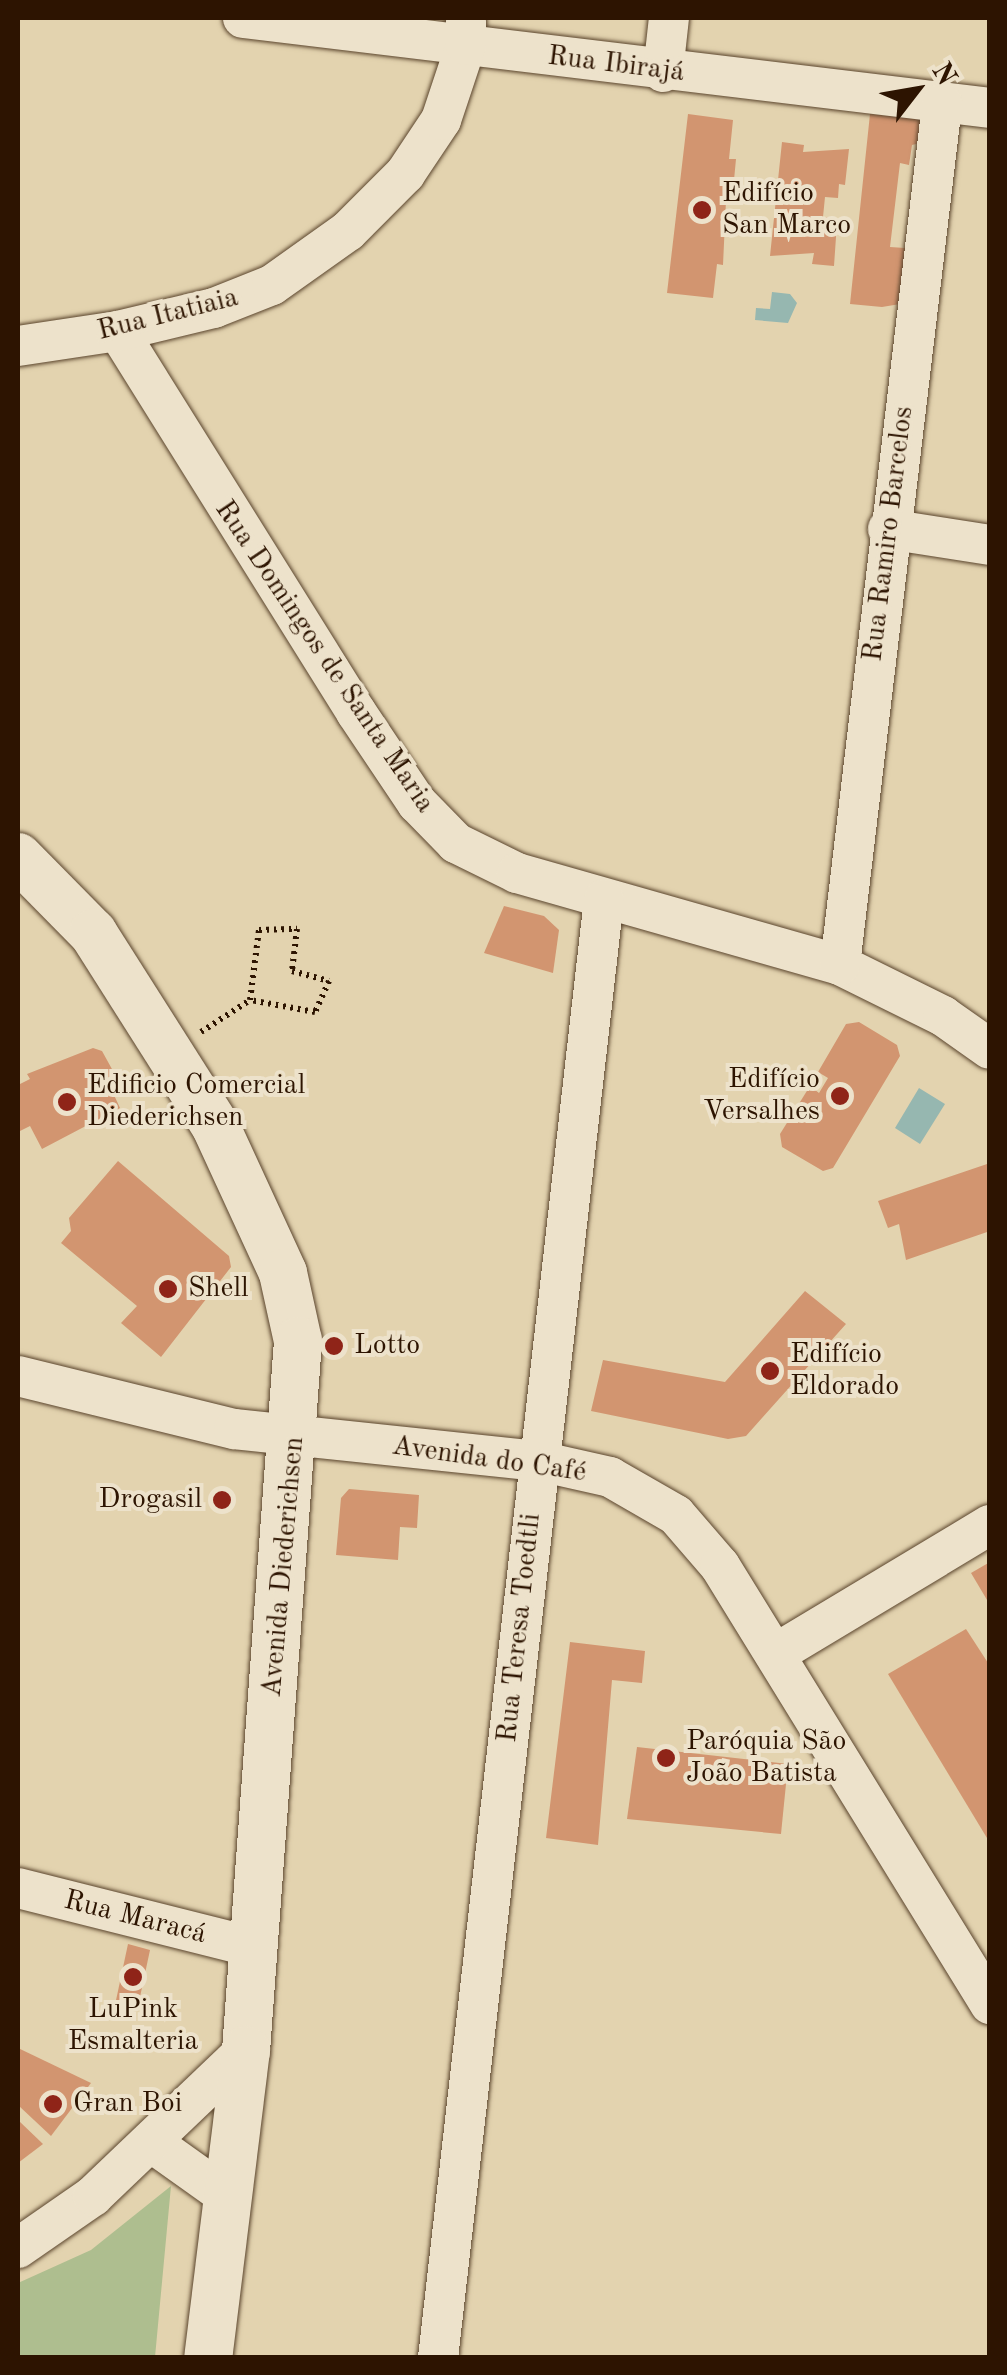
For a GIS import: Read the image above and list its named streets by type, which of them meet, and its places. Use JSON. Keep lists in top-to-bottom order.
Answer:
{
  "streets": {
    "street": [
      "Rua Ibirajá",
      "Rua Itatiaia",
      "Rua Ramiro Barcelos",
      "Rua Domingos de Santa Maria",
      "Avenida do Café",
      "Avenida Diederichsen",
      "Rua Teresa Toedtli",
      "Rua Maracá"
    ]
  },
  "crossings": [
    ["Rua Ibirajá", "Rua Itatiaia"],
    ["Rua Ibirajá", "Rua Ramiro Barcelos"],
    ["Rua Itatiaia", "Rua Domingos de Santa Maria"],
    ["Rua Ramiro Barcelos", "Rua Domingos de Santa Maria"],
    ["Rua Domingos de Santa Maria", "Rua Teresa Toedtli"],
    ["Avenida do Café", "Avenida Diederichsen"],
    ["Avenida do Café", "Rua Teresa Toedtli"],
    ["Avenida Diederichsen", "Rua Maracá"]
  ],
  "places": [
    "Edifício San Marco",
    "Edifício Versalhes",
    "Edificio Comercial Diederichsen",
    "Shell",
    "Lotto",
    "Edifício Eldorado",
    "Drogasil",
    "Paróquia São João Batista",
    "LuPink Esmalteria",
    "Gran Boi"
  ],
  "north": "top right"
}
